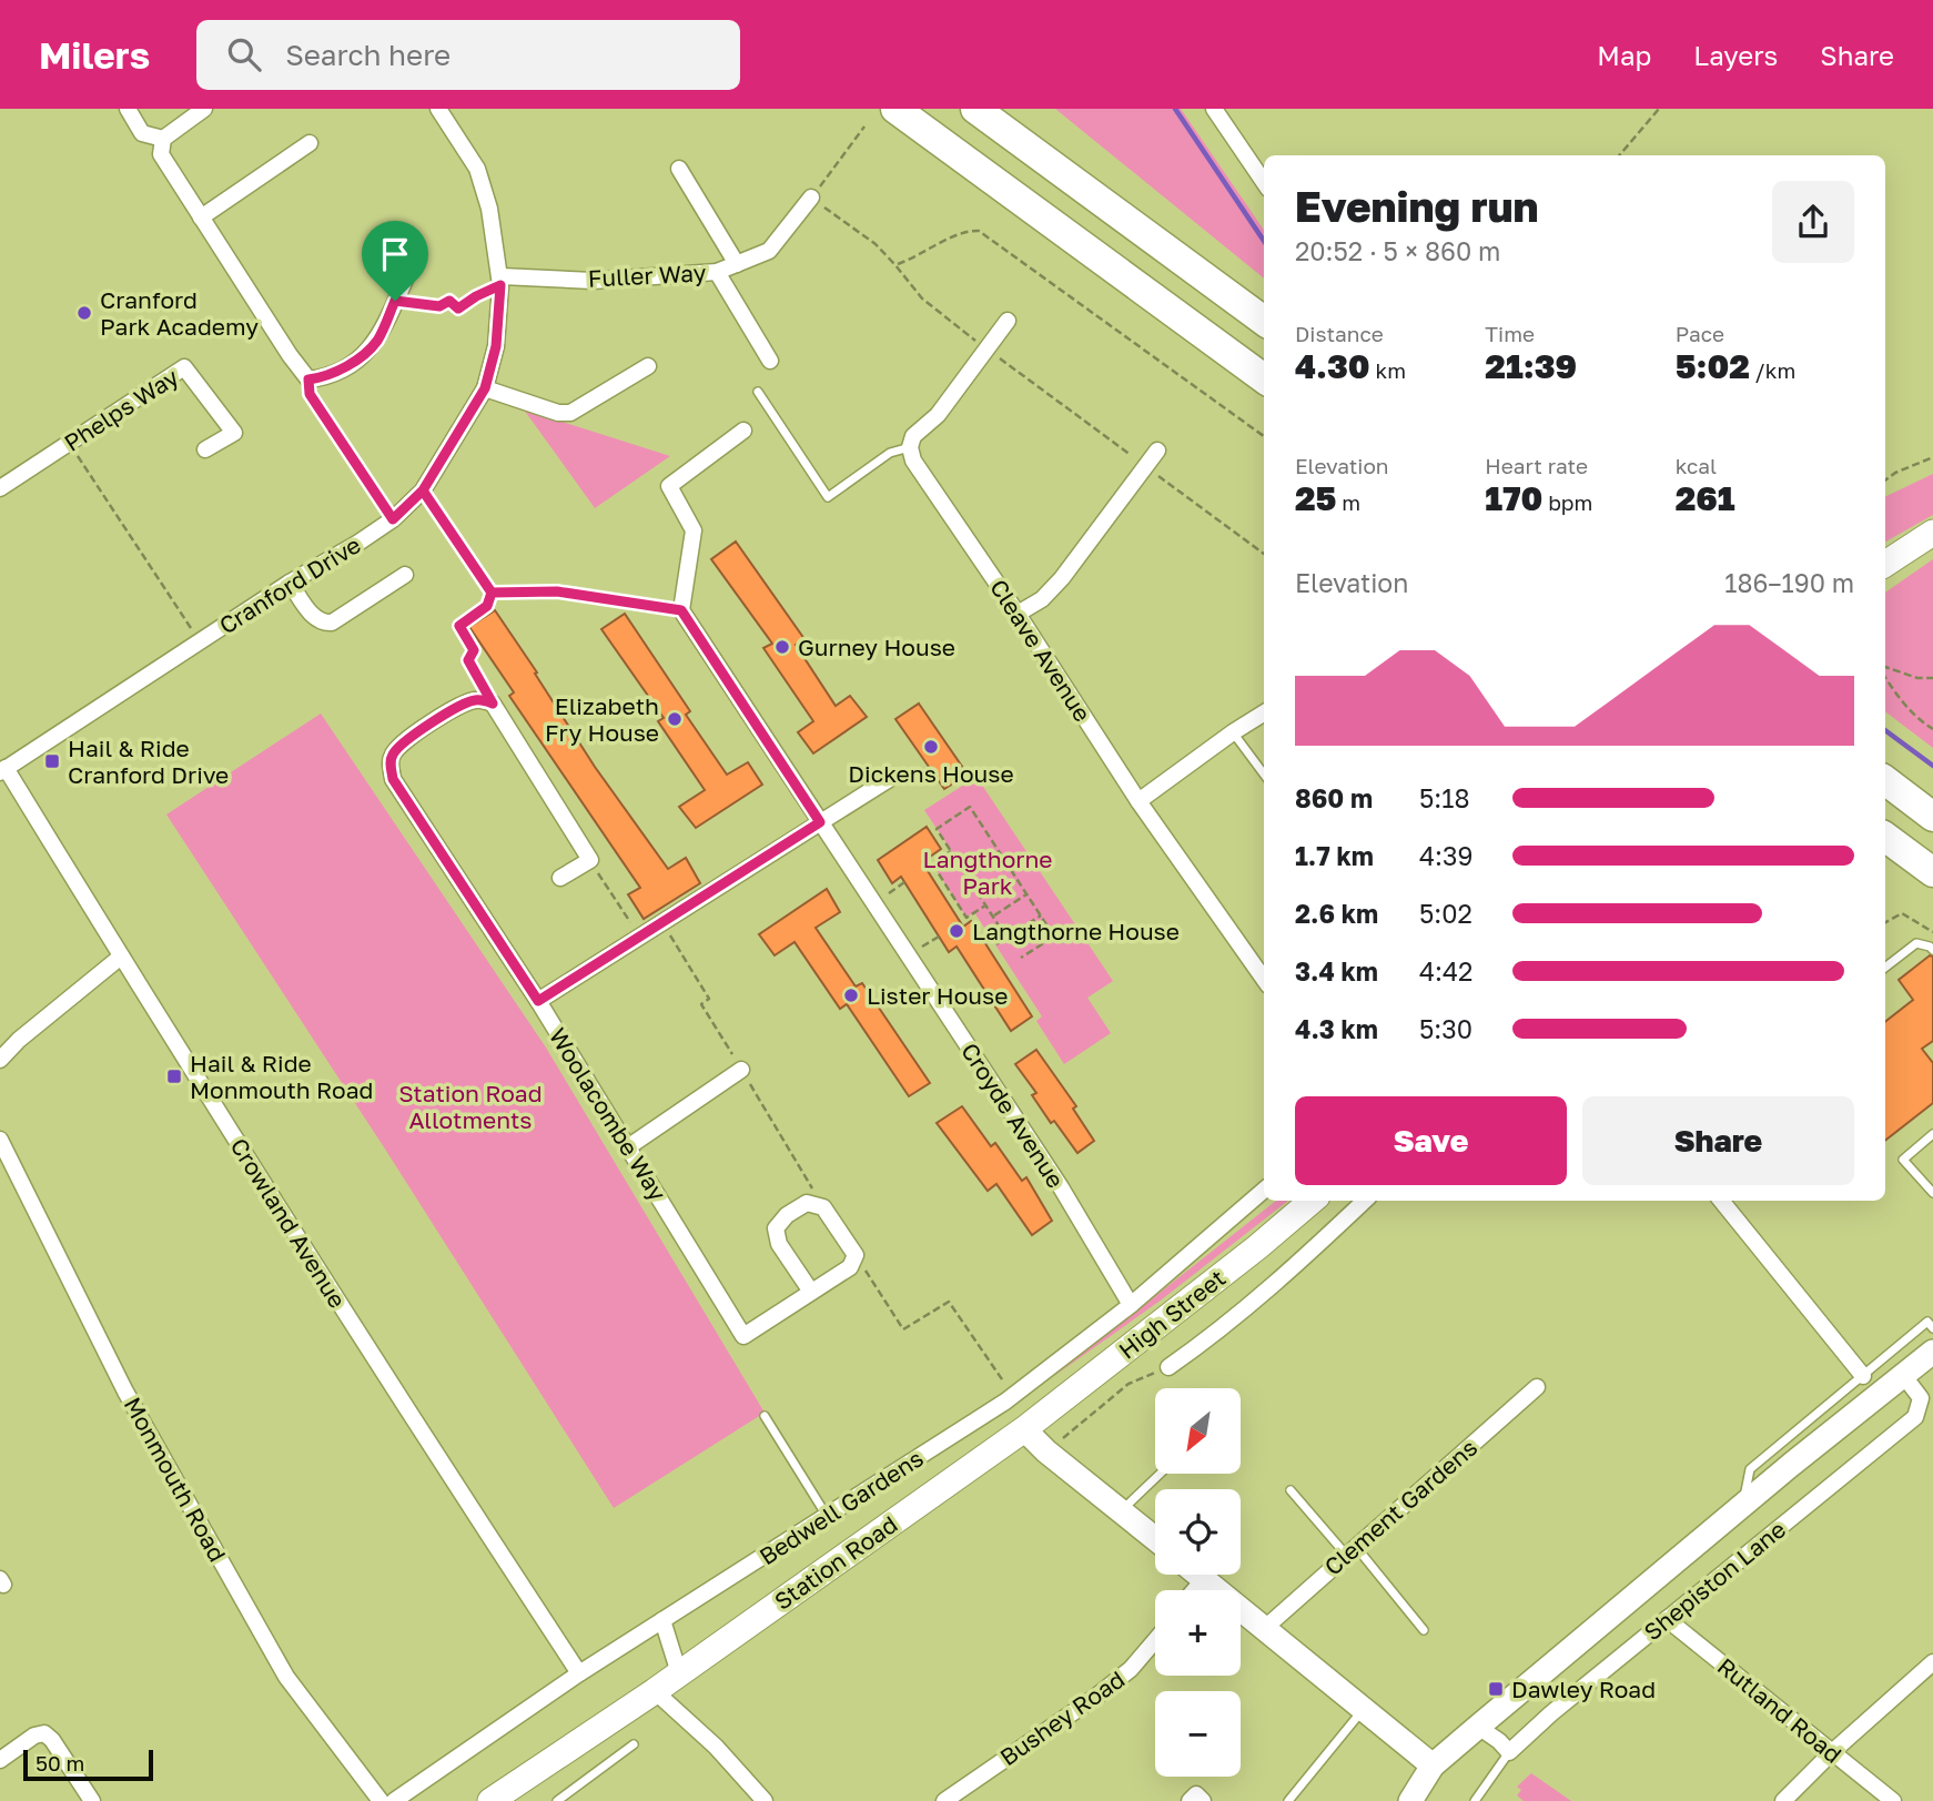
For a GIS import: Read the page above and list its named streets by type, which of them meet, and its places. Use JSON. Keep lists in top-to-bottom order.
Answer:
{
  "streets": {
    "main road": ["High Street", "Station Road"],
    "street": [
      "Fuller Way",
      "Phelps Way",
      "Cranford Drive",
      "Cleave Avenue",
      "Woolacombe Way",
      "Croyde Avenue",
      "Crowland Avenue",
      "Monmouth Road",
      "Bedwell Gardens",
      "Clement Gardens",
      "Shepiston Lane",
      "Rutland Road",
      "Bushey Road"
    ]
  },
  "crossings": [
    ["Fuller Way", "Cranford Drive"],
    ["Cranford Drive", "Crowland Avenue"],
    ["Croyde Avenue", "Bedwell Gardens"],
    ["Crowland Avenue", "Bedwell Gardens"],
    ["High Street", "Station Road"],
    ["Shepiston Lane", "Rutland Road"]
  ],
  "parks": ["Langthorne Park", "Station Road Allotments"],
  "places": {
    "other": [
      "Cranford Park Academy",
      "Gurney House",
      "Elizabeth Fry House",
      "Dickens House",
      "Langthorne House",
      "Lister House"
    ],
    "transit": ["Hail & Ride Cranford Drive", "Hail & Ride Monmouth Road", "Dawley Road"]
  },
  "scale_bar": "50 m",
  "north": "bottom left",
  "page": {
    "header": "Milers",
    "search": "Search here",
    "nav": ["Map", "Layers", "Share"],
    "heading": ["Evening run", "20:52 · 5 × 860 m"],
    "stats": [
      ["Distance", "4.30 km"],
      ["Time", "21:39"],
      ["Pace", "5:02 /km"],
      ["Elevation", "25 m"],
      ["Heart rate", "170 bpm"],
      ["kcal", "261"]
    ],
    "chart": ["Elevation", "186–190 m"],
    "list": [
      {
        "name": "860 m",
        "note": "5:18"
      },
      {
        "name": "1.7 km",
        "note": "4:39"
      },
      {
        "name": "2.6 km",
        "note": "5:02"
      },
      {
        "name": "3.4 km",
        "note": "4:42"
      },
      {
        "name": "4.3 km",
        "note": "5:30"
      }
    ],
    "buttons": ["Save", "Share"],
    "map_buttons": ["+", "−"],
    "scale": "50 m"
  }
}
